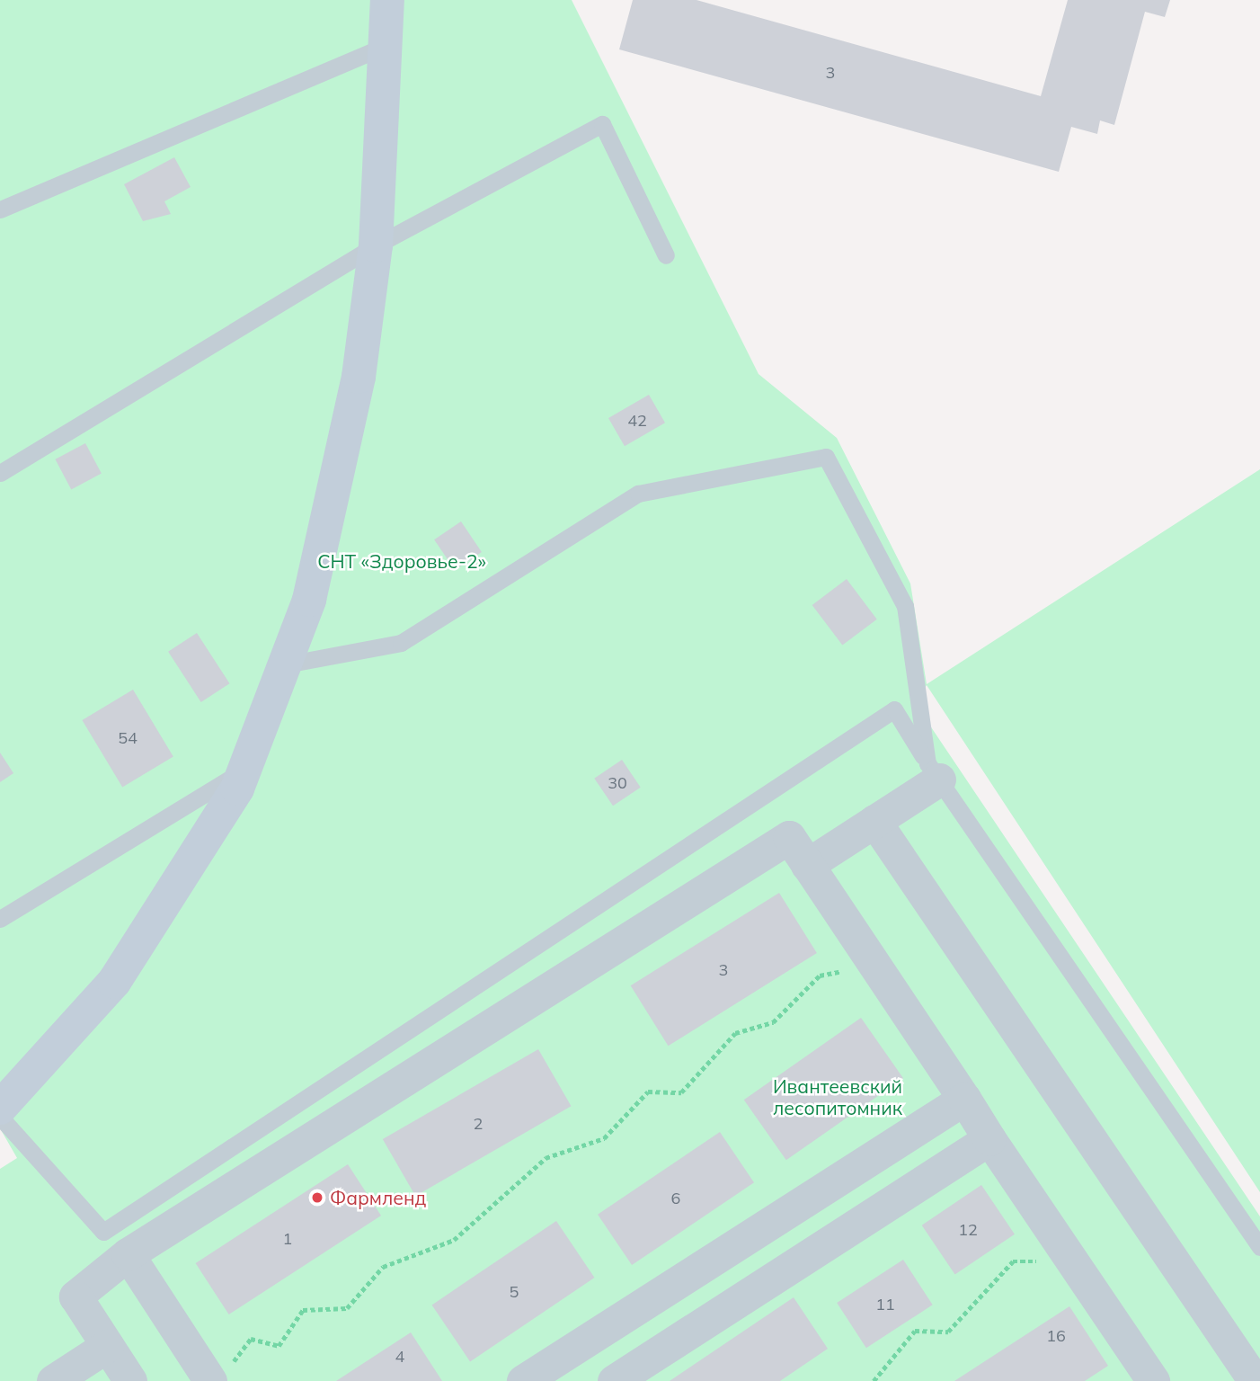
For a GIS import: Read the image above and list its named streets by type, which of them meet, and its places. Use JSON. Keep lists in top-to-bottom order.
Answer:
{
  "parks": ["СНТ «Здоровье-2»", "Ивантеевский лесопитомник"],
  "places": ["Фармленд"],
  "house_numbers": [
    "3",
    "42",
    "54",
    "30",
    "3",
    "2",
    "6",
    "12",
    "1",
    "5",
    "11",
    "16",
    "4"
  ]
}
